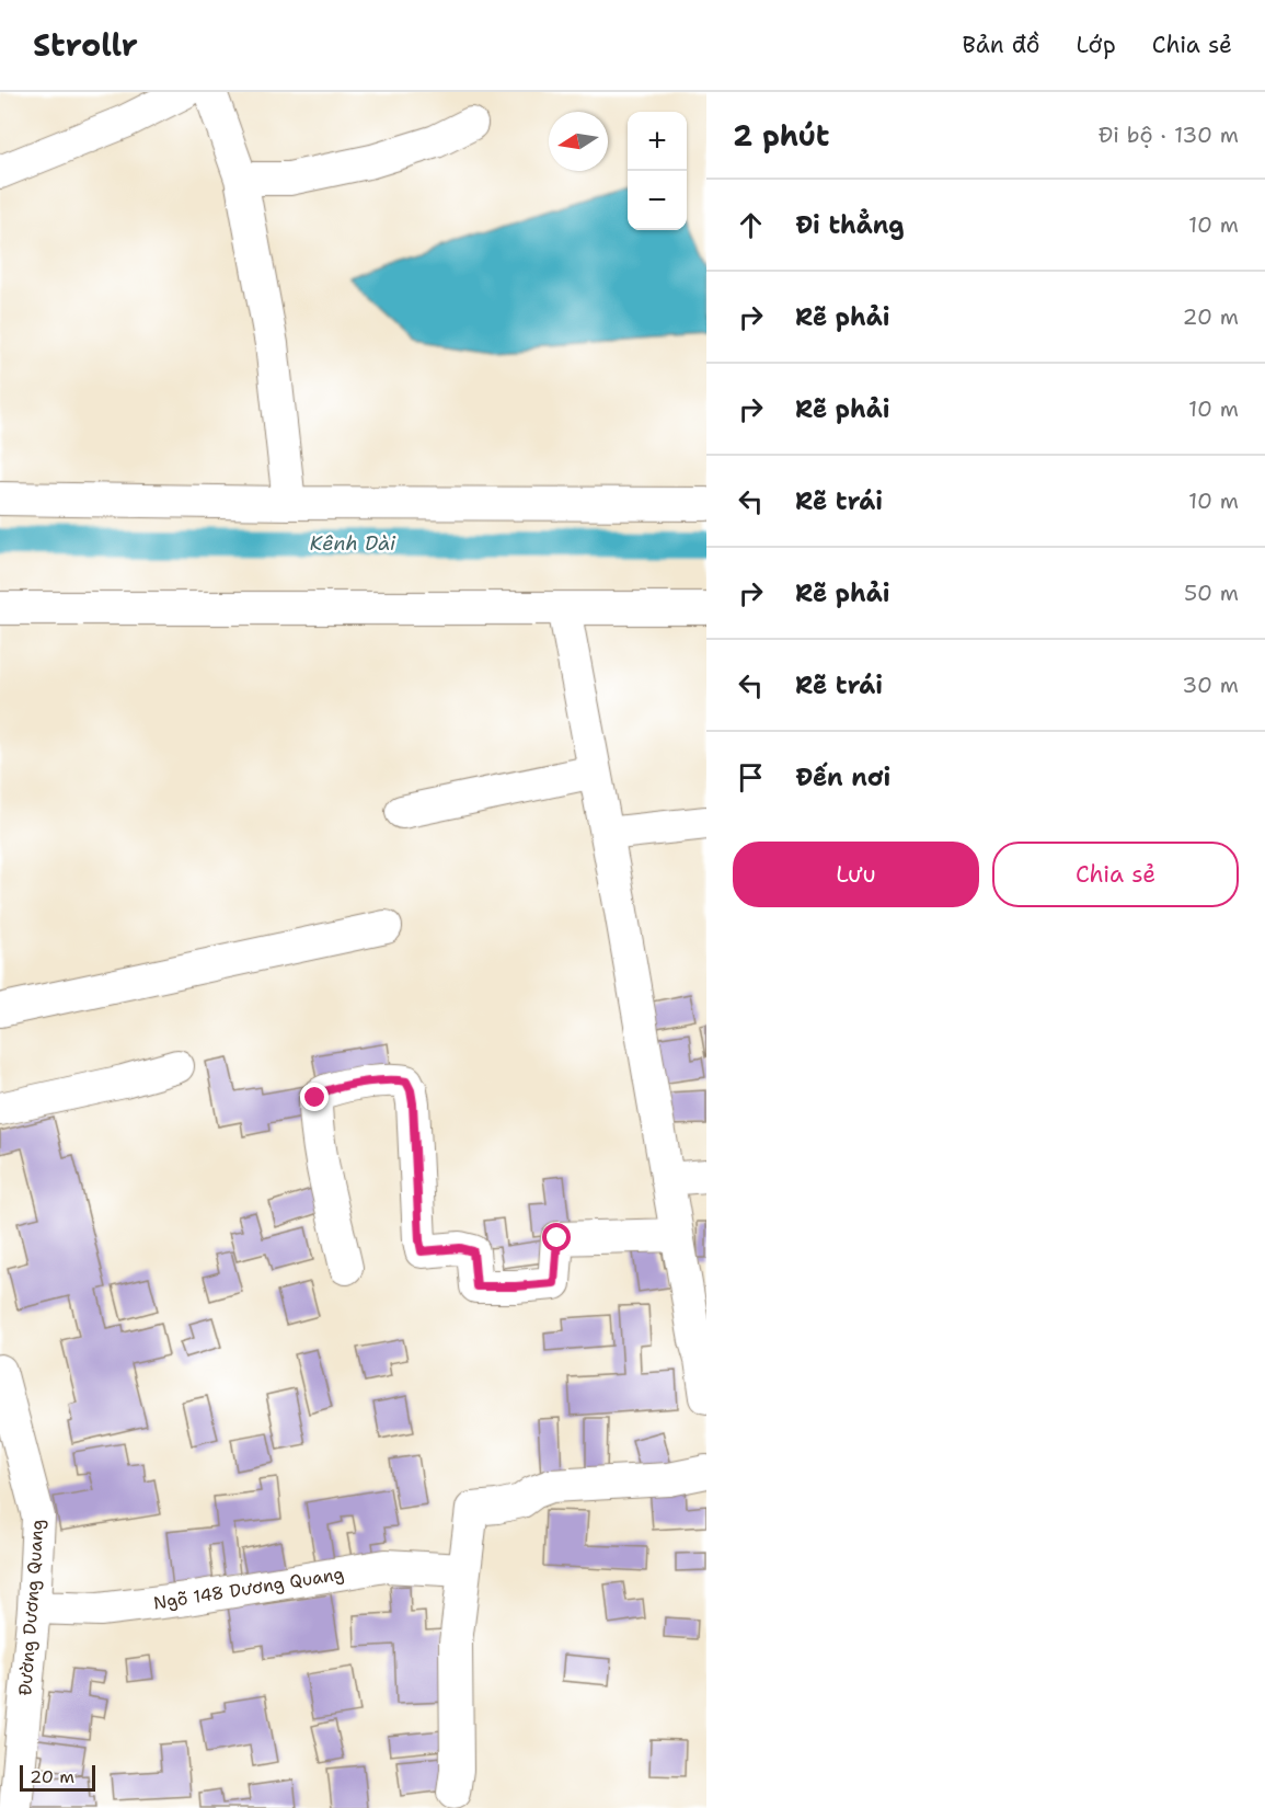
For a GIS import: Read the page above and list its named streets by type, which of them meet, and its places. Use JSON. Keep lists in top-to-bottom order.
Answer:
{
  "streets": {
    "street": ["Ngõ 148 Dương Quang", "Đường Dương Quang"]
  },
  "crossings": [
    ["Ngõ 148 Dương Quang", "Đường Dương Quang"]
  ],
  "water": ["Kênh Dài"],
  "scale_bar": "20 m",
  "north": "left",
  "page": {
    "header": "Strollr",
    "nav": ["Bản đồ", "Lớp", "Chia sẻ"],
    "heading": ["2 phút", "Đi bộ · 130 m"],
    "map_buttons": ["+", "−"],
    "list": [
      ["Đi thẳng", "10 m"],
      ["Rẽ phải", "20 m"],
      ["Rẽ phải", "10 m"],
      ["Rẽ trái", "10 m"],
      ["Rẽ phải", "50 m"],
      ["Rẽ trái", "30 m"],
      "Đến nơi"
    ],
    "buttons": ["Lưu", "Chia sẻ"],
    "scale": "20 m"
  }
}
